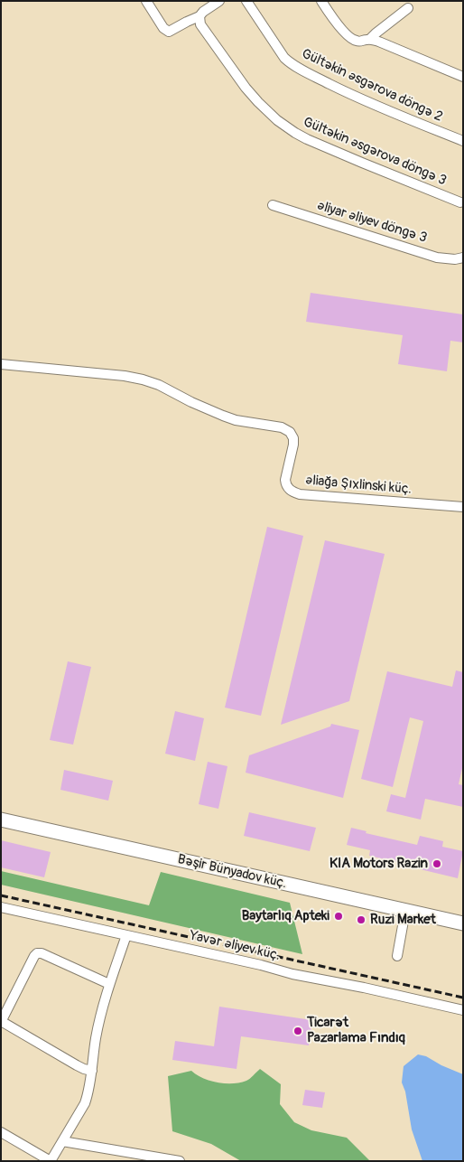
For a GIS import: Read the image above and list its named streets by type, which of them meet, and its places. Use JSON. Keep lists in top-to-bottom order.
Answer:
{
  "streets": {
    "street": [
      "Gültəkin Əsgərova döngə 2",
      "Gültəkin Əsgərova döngə 3",
      "Əliyar Əliyev döngə 3",
      "Əliağa Şıxlinski küç.",
      "Bəşir Bünyadov küç.",
      "Yavər Əliyev küç."
    ]
  },
  "places": [
    "KIA Motors Razin",
    "Baytarlıq Apteki",
    "Ruzi Market",
    "Ticarət Pazarlama Fındıq"
  ]
}
